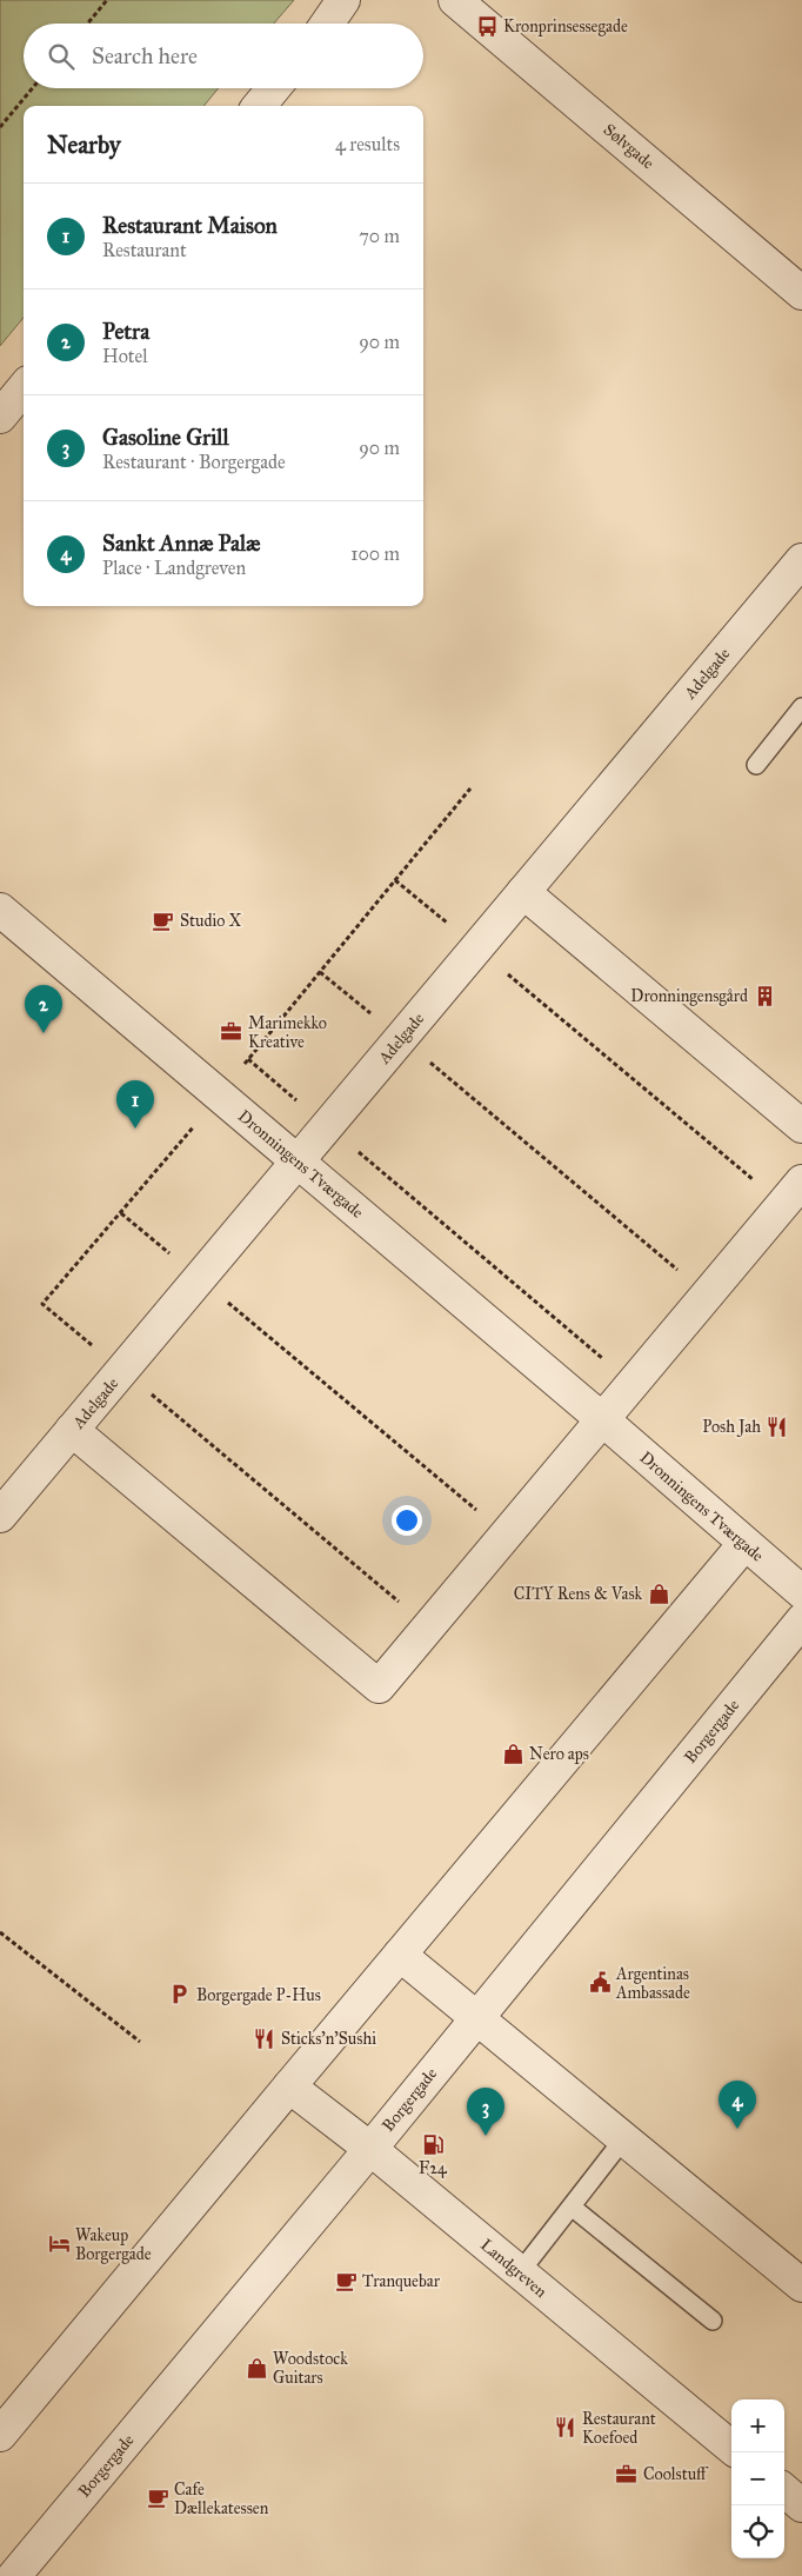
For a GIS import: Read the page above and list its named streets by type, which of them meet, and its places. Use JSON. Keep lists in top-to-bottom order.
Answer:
{
  "streets": {
    "street": [
      "Sølvgade",
      "Adelgade",
      "Dronningens Tværgade",
      "Borgergade",
      "Landgreven"
    ]
  },
  "crossings": [
    ["Adelgade", "Dronningens Tværgade"],
    ["Borgergade", "Landgreven"]
  ],
  "places": {
    "bus stop": ["Kronprinsessegade"],
    "cafe": ["Studio X", "Tranquebar", "Cafe Dællekatessen"],
    "building": ["Dronningensgård"],
    "office": ["Marimekko Kreative", "Coolstuff"],
    "restaurant": ["Posh Jah", "Sticks'n'Sushi", "Restaurant Koefoed"],
    "shop": ["CITY Rens & Vask", "Nero aps", "Woodstock Guitars"],
    "public building": ["Argentinas Ambassade"],
    "parking": ["Borgergade P-Hus"],
    "fuel station": ["F24"],
    "hotel": ["Wakeup Borgergade"]
  },
  "page": {
    "search": "Search here",
    "heading": ["Nearby", "4 results"],
    "list": [
      {
        "mark": "1",
        "name": "Restaurant Maison",
        "note": "Restaurant",
        "value": "70 m"
      },
      {
        "mark": "2",
        "name": "Petra",
        "note": "Hotel",
        "value": "90 m"
      },
      {
        "mark": "3",
        "name": "Gasoline Grill",
        "note": "Restaurant · Borgergade",
        "value": "90 m"
      },
      {
        "mark": "4",
        "name": "Sankt Annæ Palæ",
        "note": "Place · Landgreven",
        "value": "100 m"
      }
    ],
    "pins": [
      "2",
      "1",
      "4",
      "3"
    ],
    "map_buttons": ["+", "−"]
  }
}
